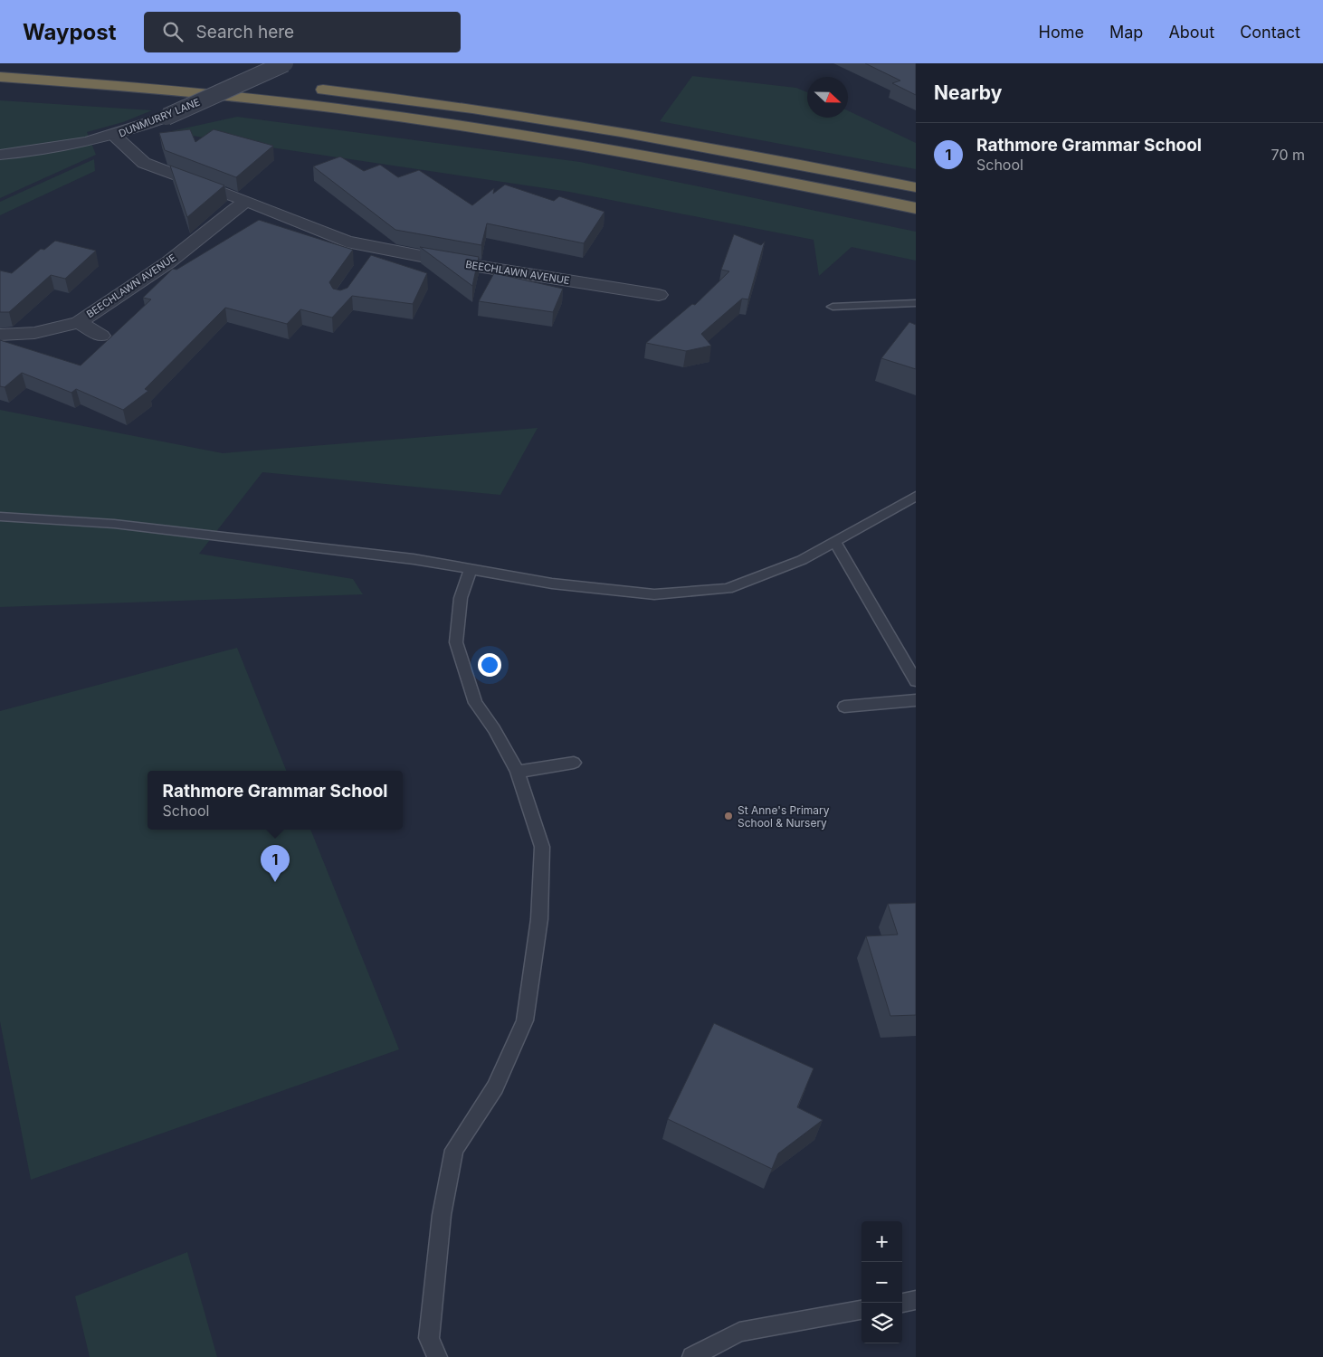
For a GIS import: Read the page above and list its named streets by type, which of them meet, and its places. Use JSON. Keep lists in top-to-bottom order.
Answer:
{
  "streets": {
    "street": ["DUNMURRY LANE", "BEECHLAWN AVENUE"]
  },
  "crossings": [
    ["DUNMURRY LANE", "BEECHLAWN AVENUE"]
  ],
  "places": ["St Anne's Primary School & Nursery"],
  "north": "right",
  "page": {
    "header": "Waypost",
    "search": "Search here",
    "nav": [
      "Home",
      "Map",
      "About",
      "Contact"
    ],
    "heading": "Nearby",
    "list": [
      {
        "mark": "1",
        "name": "Rathmore Grammar School",
        "note": "School",
        "value": "70 m"
      }
    ],
    "popup": ["Rathmore Grammar School", "School"],
    "pins": "1",
    "map_buttons": ["+", "−"]
  }
}
